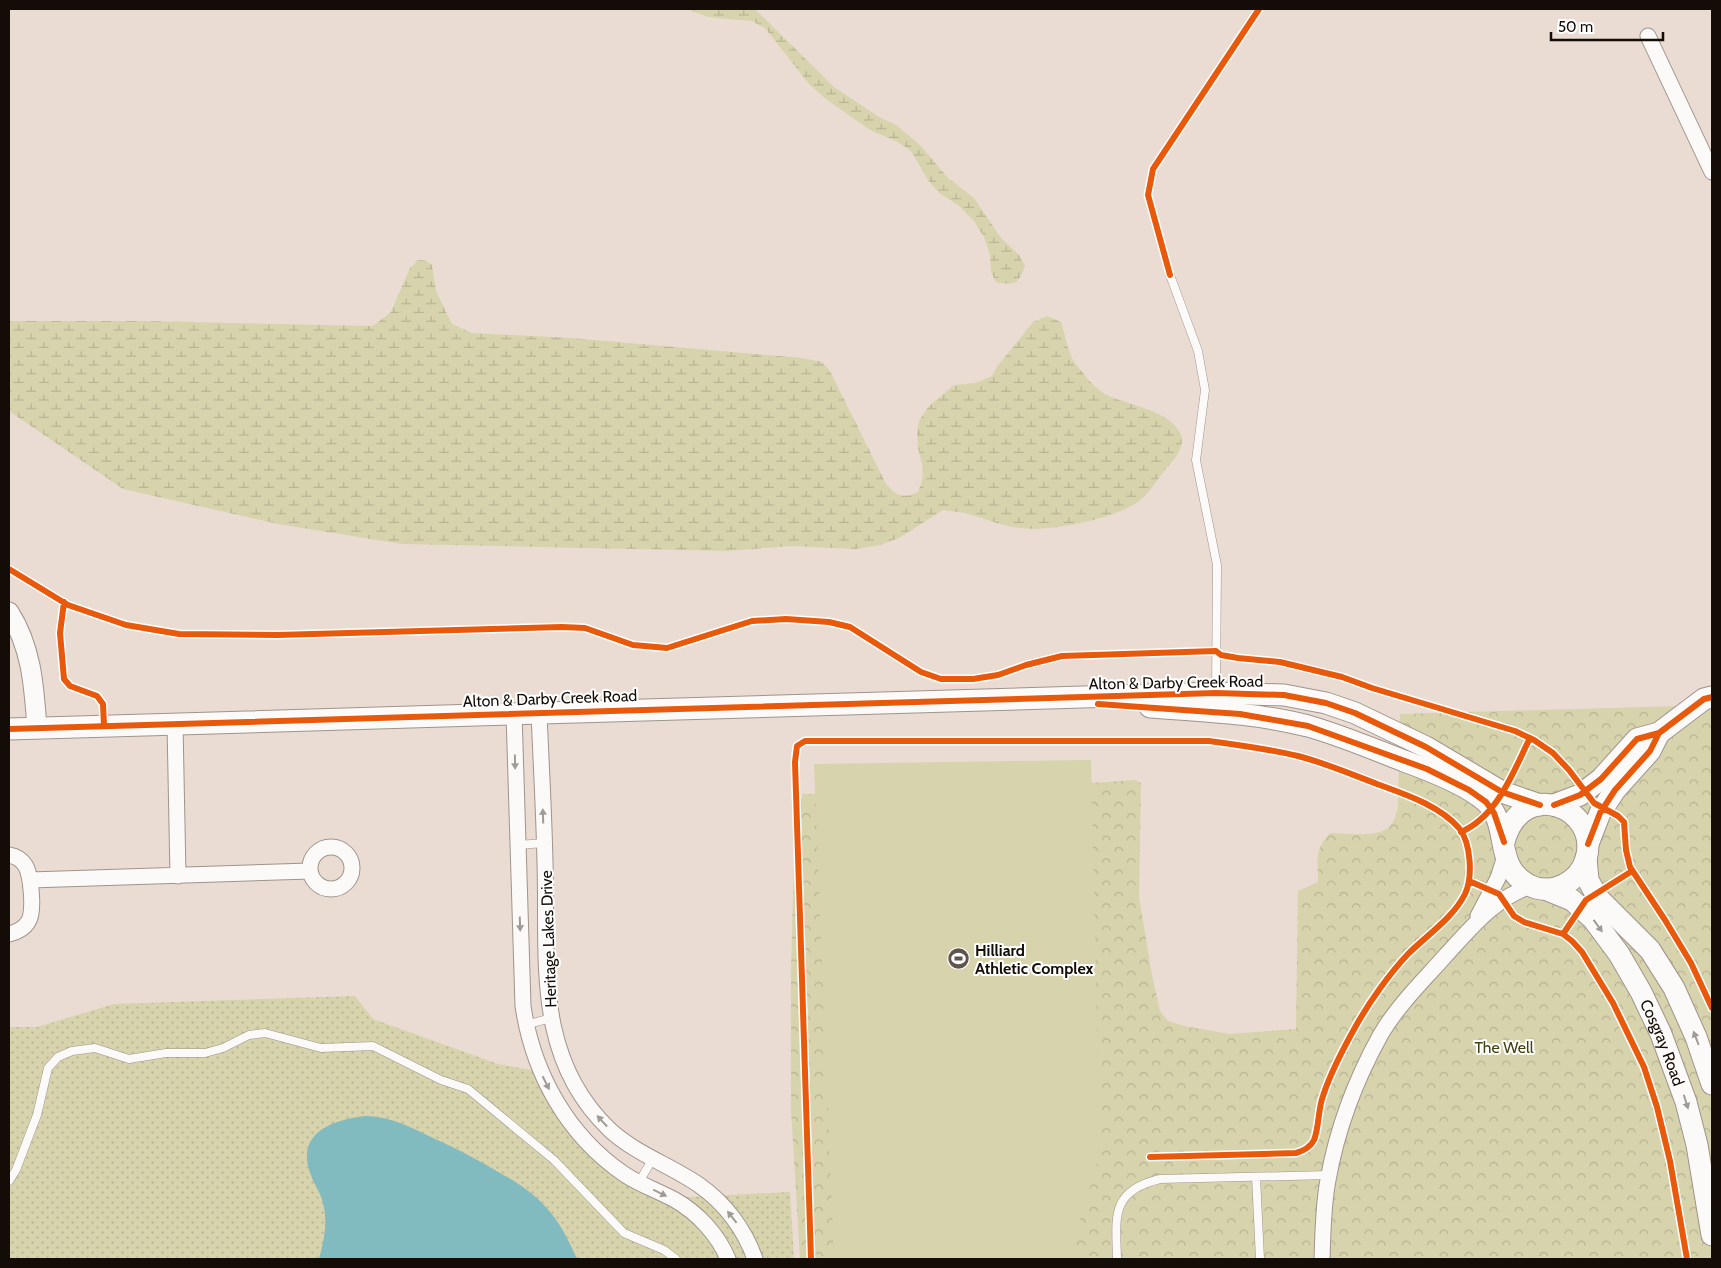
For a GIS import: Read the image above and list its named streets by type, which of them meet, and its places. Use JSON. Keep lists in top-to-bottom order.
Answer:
{
  "streets": {
    "main road": ["Alton & Darby Creek Road", "Cosgray Road"],
    "street": ["Heritage Lakes Drive"]
  },
  "crossings": [
    ["Alton & Darby Creek Road", "Heritage Lakes Drive"],
    ["Alton & Darby Creek Road", "Cosgray Road"]
  ],
  "parks": ["The Well"],
  "places": {
    "sports": ["Hilliard Athletic Complex"]
  },
  "scale_bar": "50 m"
}
